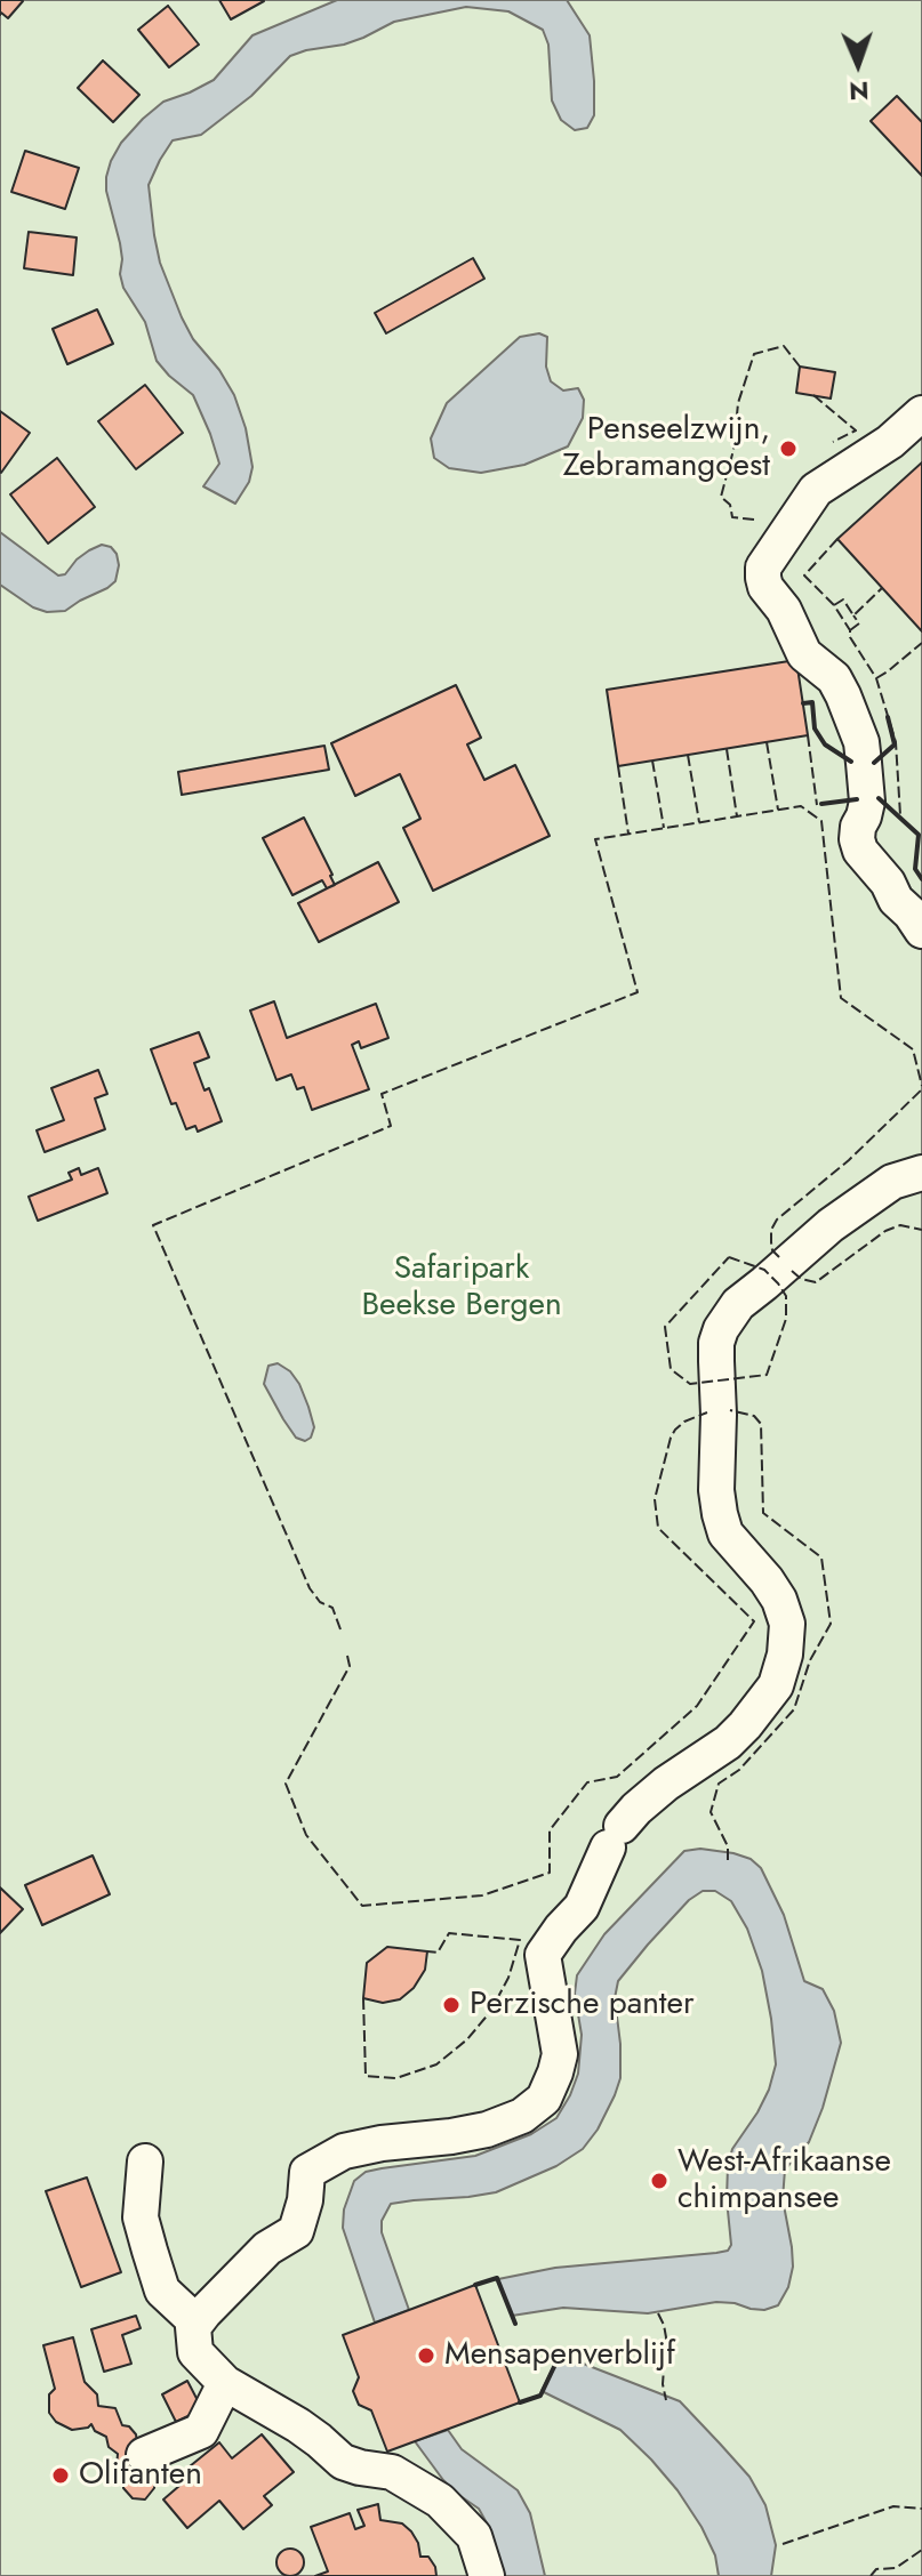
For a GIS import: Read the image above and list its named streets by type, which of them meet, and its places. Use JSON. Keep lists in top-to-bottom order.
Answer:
{
  "parks": ["Safaripark Beekse Bergen"],
  "places": [
    "Penseelzwijn, Zebramangoest",
    "Perzische panter",
    "West-Afrikaanse chimpansee",
    "Mensapenverblijf",
    "Olifanten"
  ],
  "north": "bottom"
}
